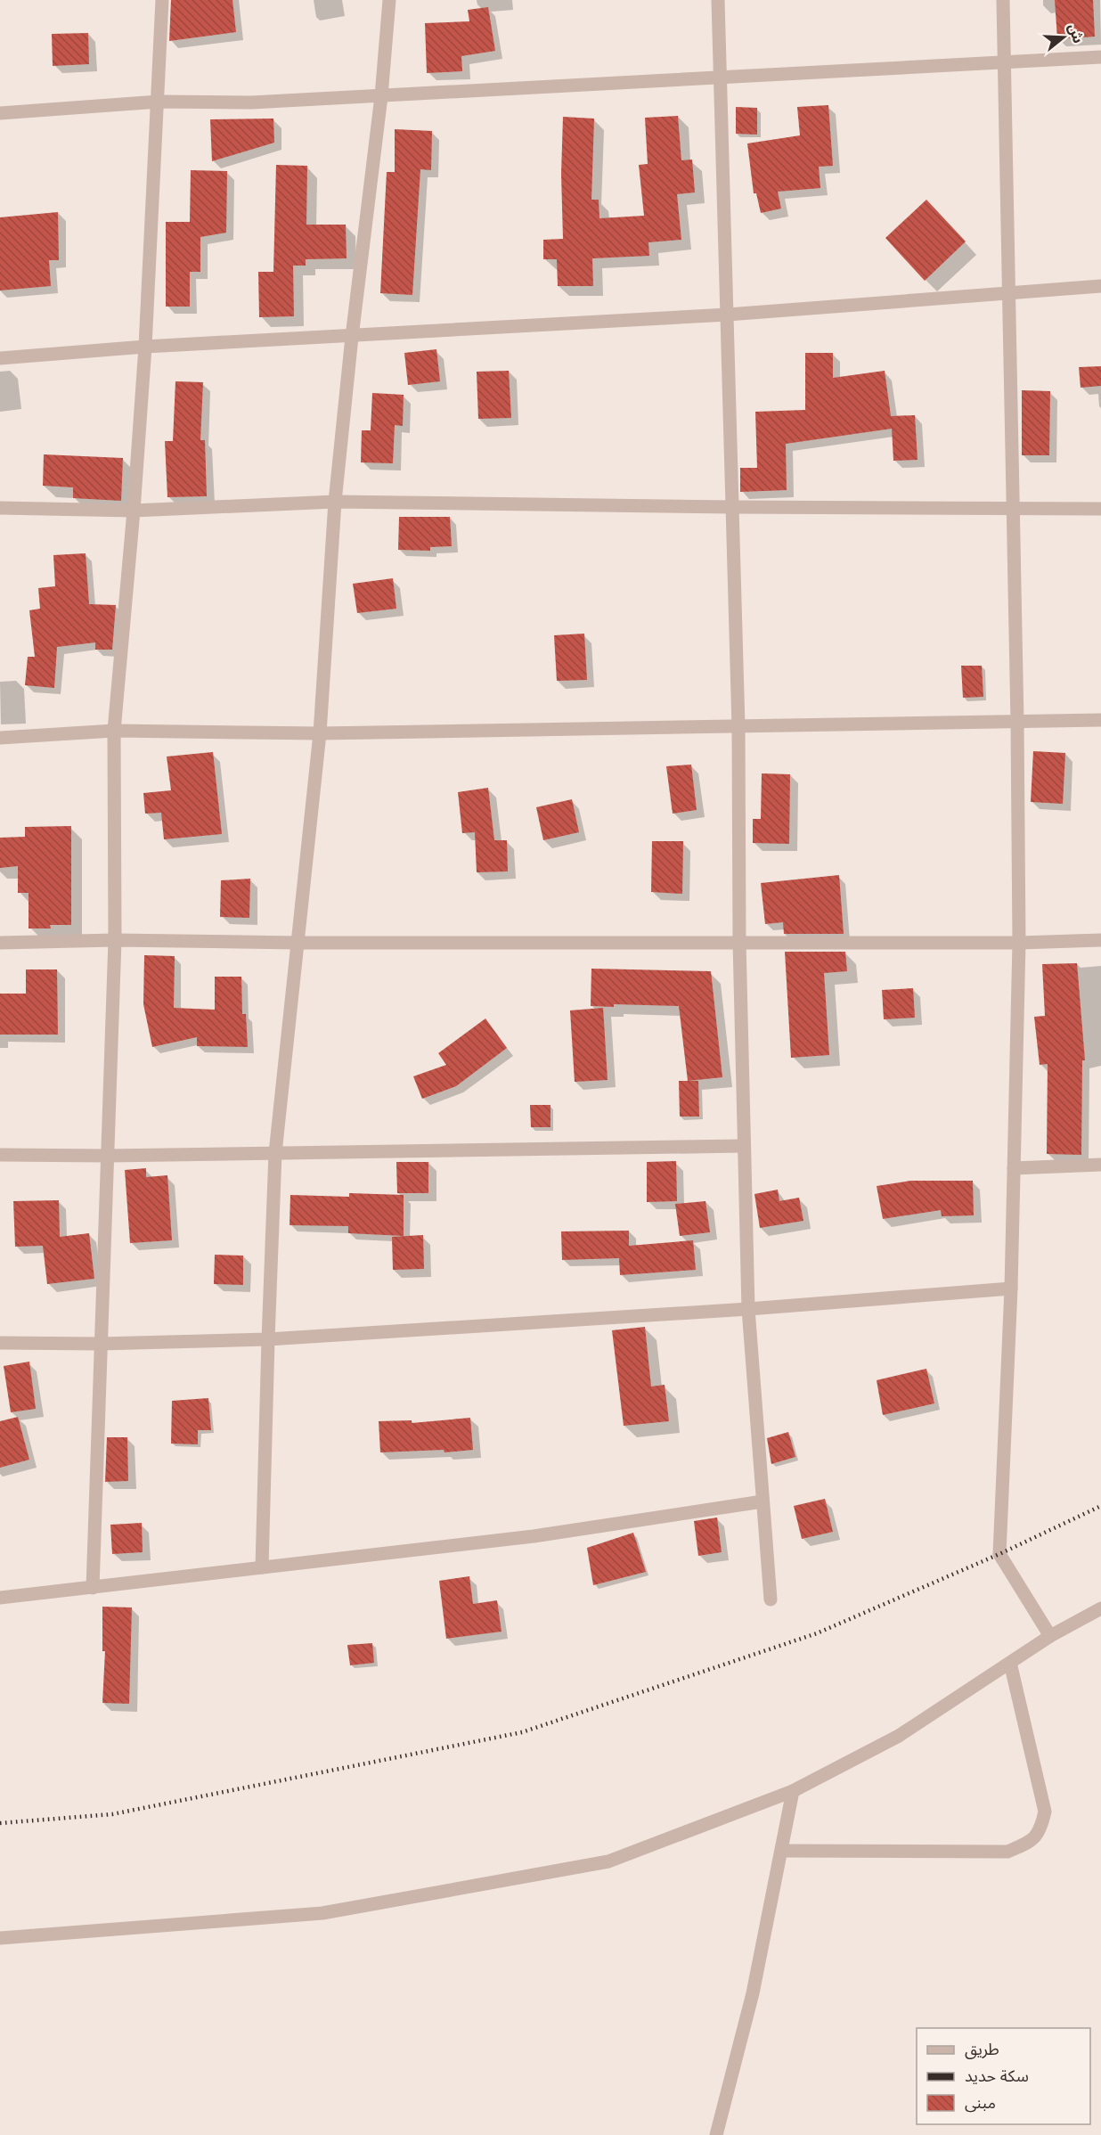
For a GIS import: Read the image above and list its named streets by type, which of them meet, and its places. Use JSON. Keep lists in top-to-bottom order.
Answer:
{
  "legend": ["طريق", "سكة حديد", "مبنى"],
  "north": "right"
}
